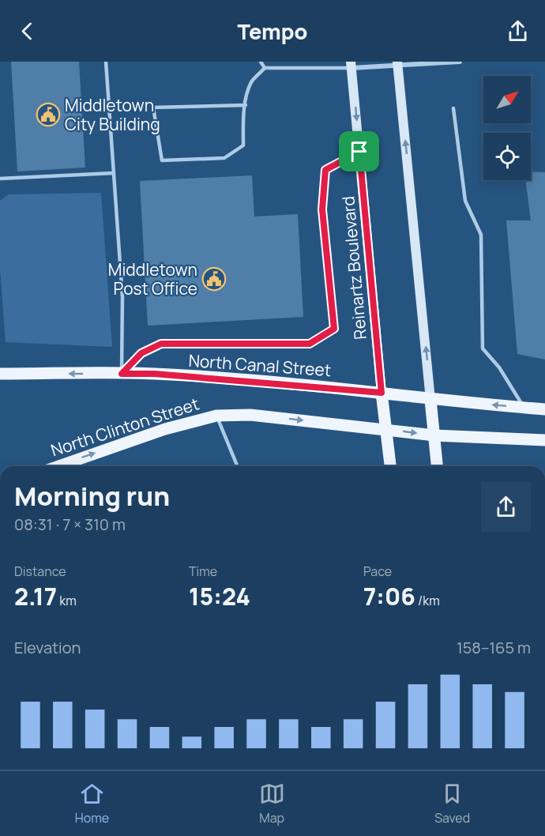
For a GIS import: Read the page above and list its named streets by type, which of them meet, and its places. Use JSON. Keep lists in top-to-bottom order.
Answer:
{
  "streets": {
    "main road": ["Reinartz Boulevard", "North Canal Street", "North Clinton Street"]
  },
  "crossings": [
    ["Reinartz Boulevard", "North Canal Street"],
    ["Reinartz Boulevard", "North Clinton Street"]
  ],
  "one_way": ["North Canal Street", "North Clinton Street"],
  "places": {
    "public building": ["Middletown City Building", "Middletown Post Office"]
  },
  "north": "top right",
  "page": {
    "header": "Tempo",
    "heading": ["Morning run", "08:31 · 7 × 310 m"],
    "stats": [
      ["Distance", "2.17 km"],
      ["Time", "15:24"],
      ["Pace", "7:06 /km"]
    ],
    "chart": ["Elevation", "158–165 m"],
    "tabs": ["Home", "Map", "Saved"]
  }
}
